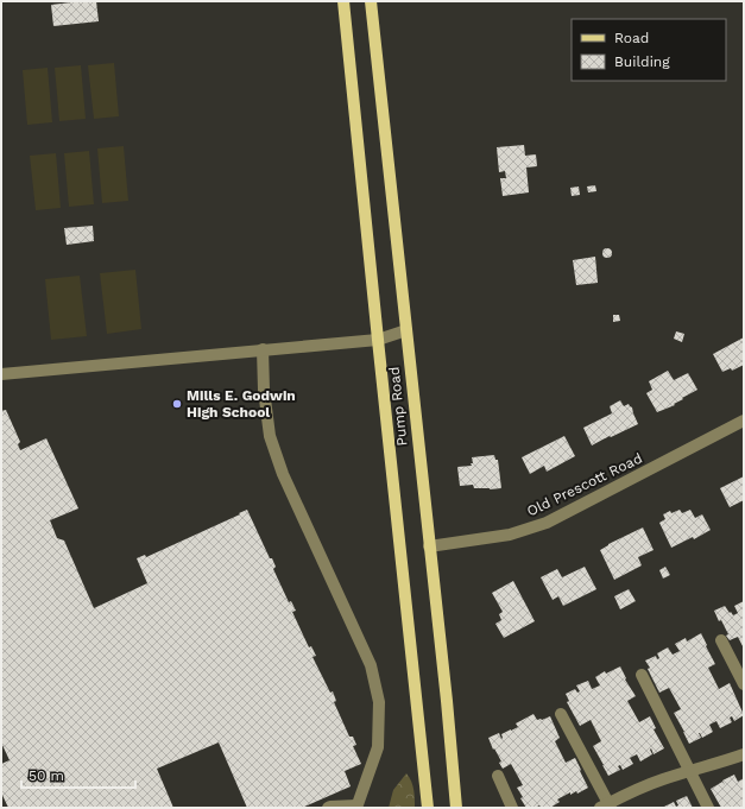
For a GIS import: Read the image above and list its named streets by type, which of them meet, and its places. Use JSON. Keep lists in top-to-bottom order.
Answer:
{
  "streets": {
    "main road": ["Pump Road"],
    "street": ["Old Prescott Road"]
  },
  "crossings": [
    ["Pump Road", "Old Prescott Road"]
  ],
  "places": ["Mills E. Godwin High School"],
  "legend": ["Road", "Building"],
  "scale_bar": "50 m"
}
